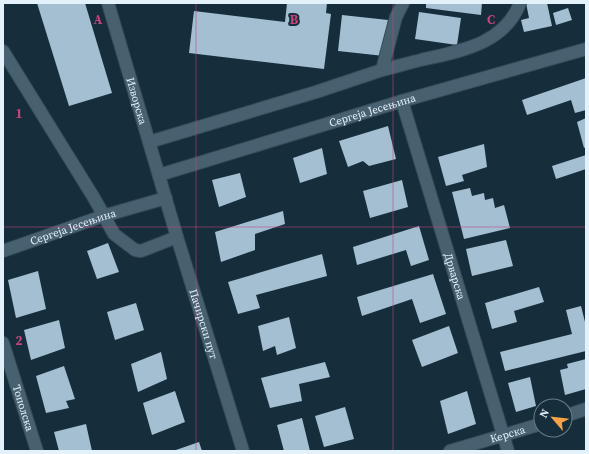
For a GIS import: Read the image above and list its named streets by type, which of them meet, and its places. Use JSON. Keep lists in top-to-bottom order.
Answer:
{
  "streets": {
    "street": [
      "Изворска",
      "Сергеја Јесењина",
      "Дрварска",
      "Пачирски пут",
      "Тополска",
      "Керска"
    ]
  },
  "crossings": [
    ["Изворска", "Сергеја Јесењина"],
    ["Изворска", "Пачирски пут"],
    ["Сергеја Јесењина", "Дрварска"],
    ["Сергеја Јесењина", "Пачирски пут"],
    ["Дрварска", "Керска"]
  ],
  "north": "top left",
  "grid": {
    "columns": ["A", "B", "C"],
    "rows": ["1", "2"]
  }
}
